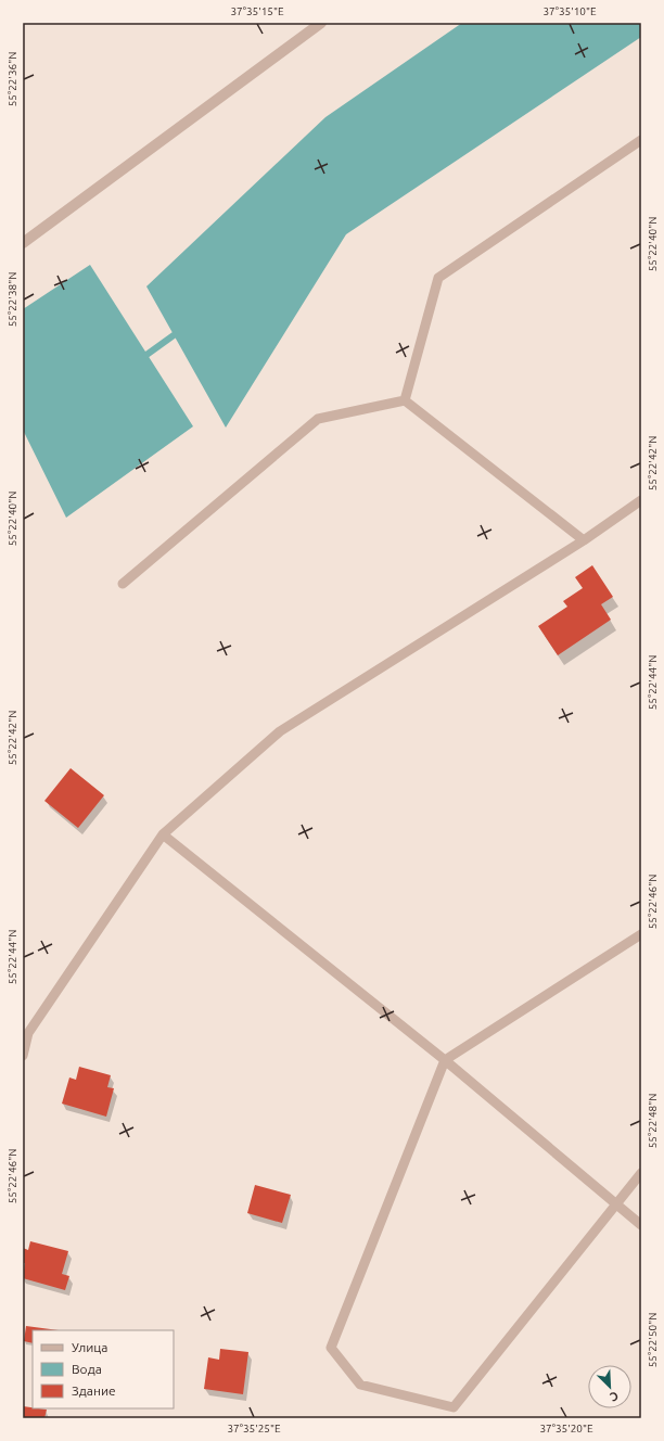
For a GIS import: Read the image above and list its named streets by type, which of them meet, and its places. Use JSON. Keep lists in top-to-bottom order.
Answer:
{
  "legend": ["Улица", "Вода", "Здание"],
  "north": "bottom right",
  "coordinates": [
    "37°35'15\"E",
    "37°35'10\"E",
    "55°22'36\"N",
    "55°22'40\"N",
    "55°22'38\"N",
    "55°22'42\"N",
    "55°22'44\"N",
    "55°22'46\"N",
    "55°22'48\"N",
    "55°22'50\"N",
    "37°35'25\"E",
    "37°35'20\"E"
  ]
}
